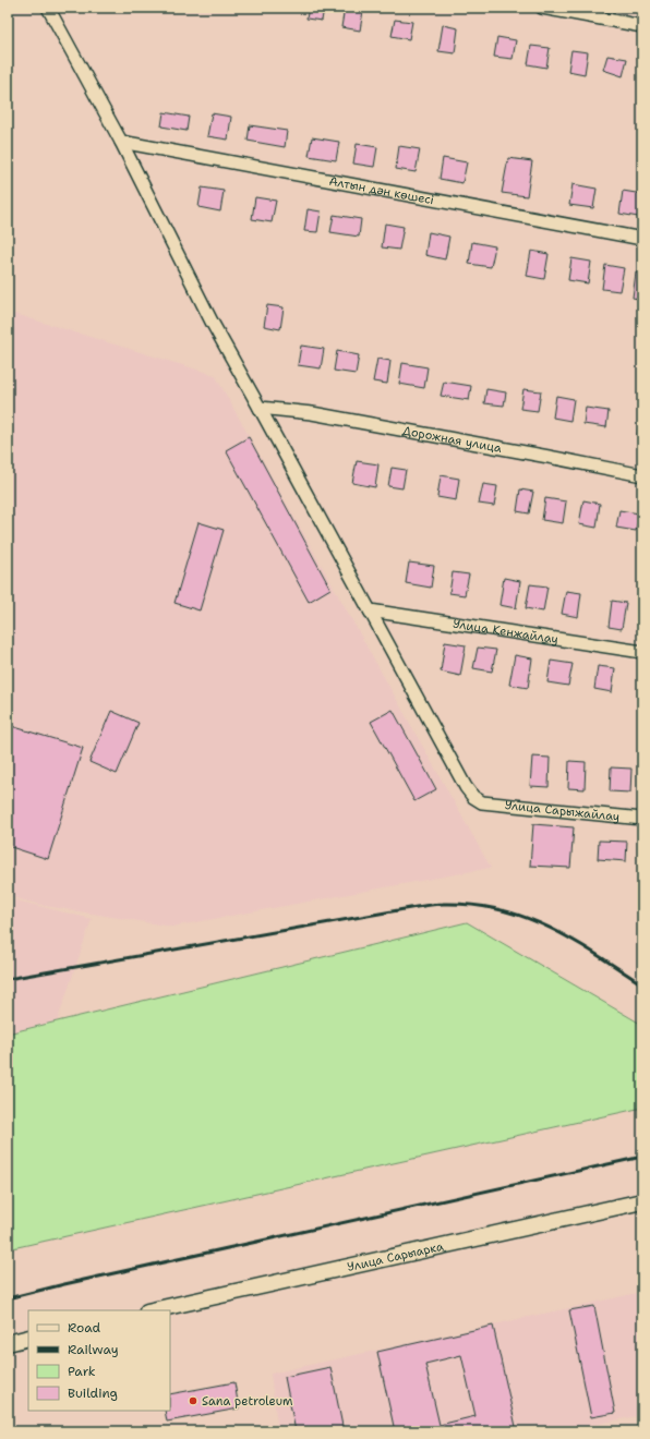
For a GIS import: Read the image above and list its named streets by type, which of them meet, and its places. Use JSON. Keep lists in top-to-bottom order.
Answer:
{
  "streets": {
    "main road": ["Улица Сарыарка"],
    "street": [
      "Алтын дән көшесі",
      "Дорожная улица",
      "Улица Кенжайлау",
      "Улица Сарыжайлау"
    ]
  },
  "crossings": [
    ["Улица Кенжайлау", "Улица Сарыжайлау"]
  ],
  "places": ["Sana petroleum"],
  "legend": [
    "Road",
    "Railway",
    "Park",
    "Building"
  ]
}
